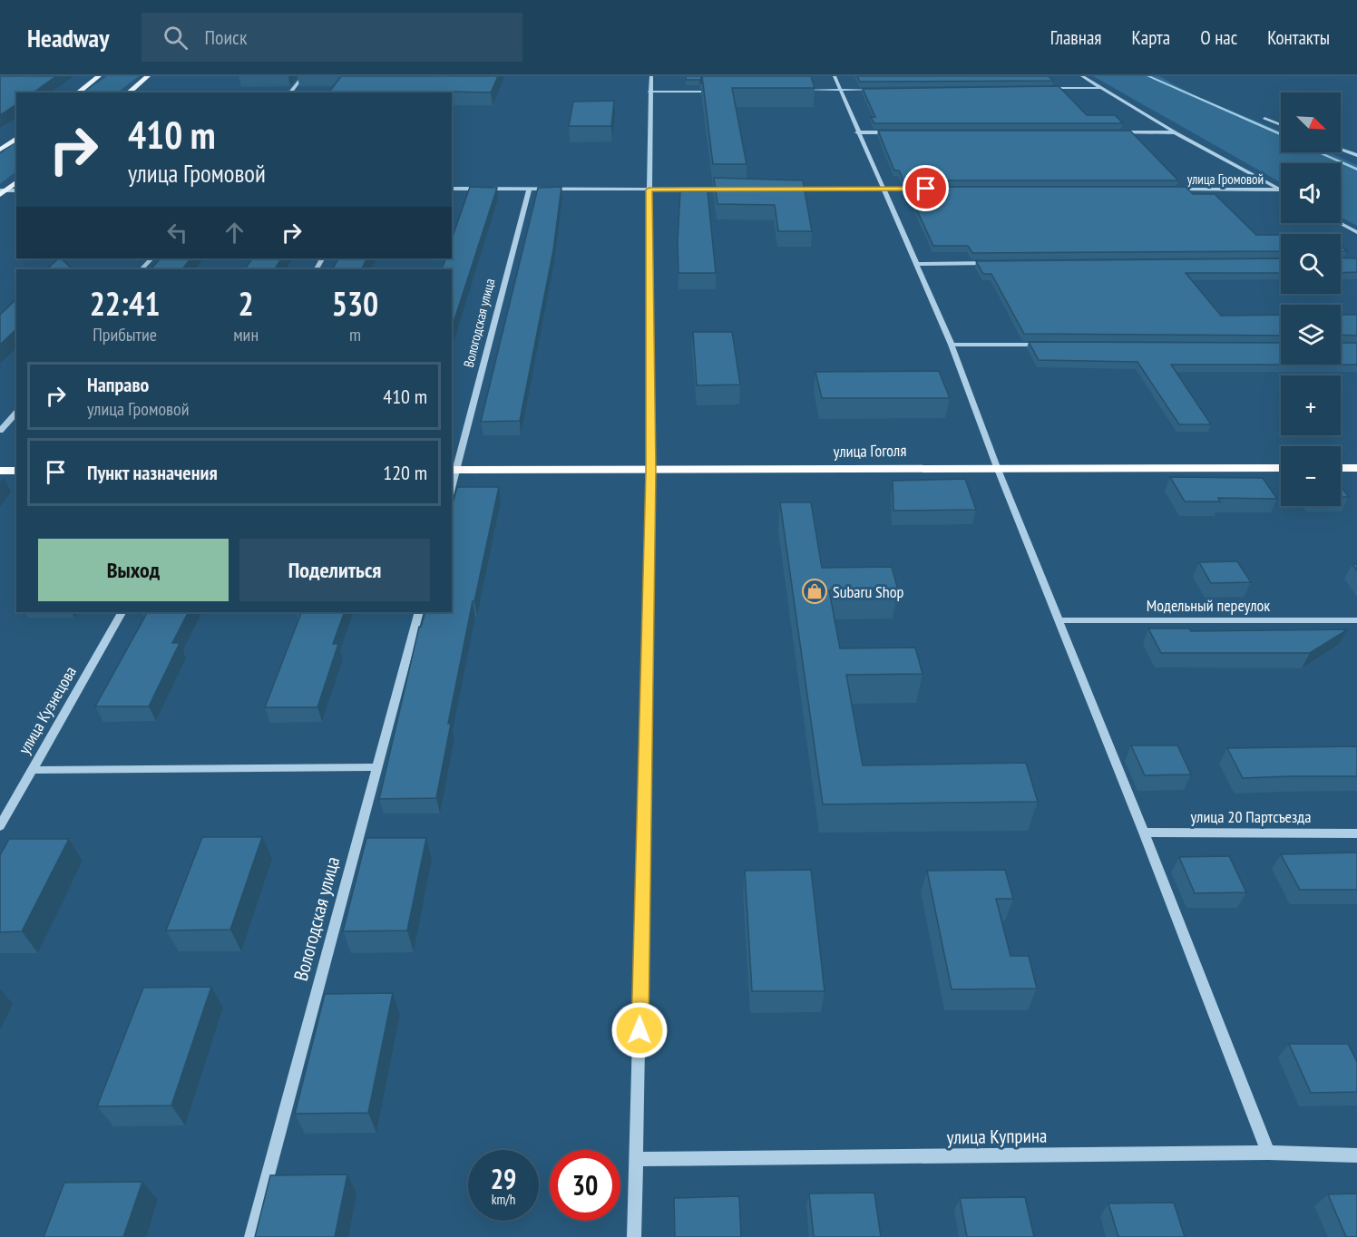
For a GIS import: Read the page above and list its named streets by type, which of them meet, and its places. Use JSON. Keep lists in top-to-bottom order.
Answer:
{
  "streets": {
    "highway": ["улица Гоголя"],
    "street": [
      "улица Громовой",
      "Вологодская улица",
      "Модельный переулок",
      "улица Кузнецова",
      "улица 20 Партсъезда",
      "улица Куприна"
    ]
  },
  "crossings": [
    ["Вологодская улица", "улица Гоголя"]
  ],
  "places": {
    "shop": ["Subaru Shop"]
  },
  "north": "bottom right",
  "page": {
    "header": "Headway",
    "search": "Поиск",
    "nav": [
      "Главная",
      "Карта",
      "О нас",
      "Контакты"
    ],
    "map_buttons": ["+", "−"],
    "turn": ["410 m", "улица Громовой"],
    "eta": [
      "22:41",
      "Прибытие",
      "2",
      "мин",
      "530",
      "m"
    ],
    "list": [
      {
        "name": "Направо",
        "note": "улица Громовой",
        "value": "410 m"
      },
      {
        "name": "Пункт назначения",
        "value": "120 m"
      }
    ],
    "buttons": ["Выход", "Поделиться"],
    "speed": "29 km/h",
    "limit": "30"
  }
}
